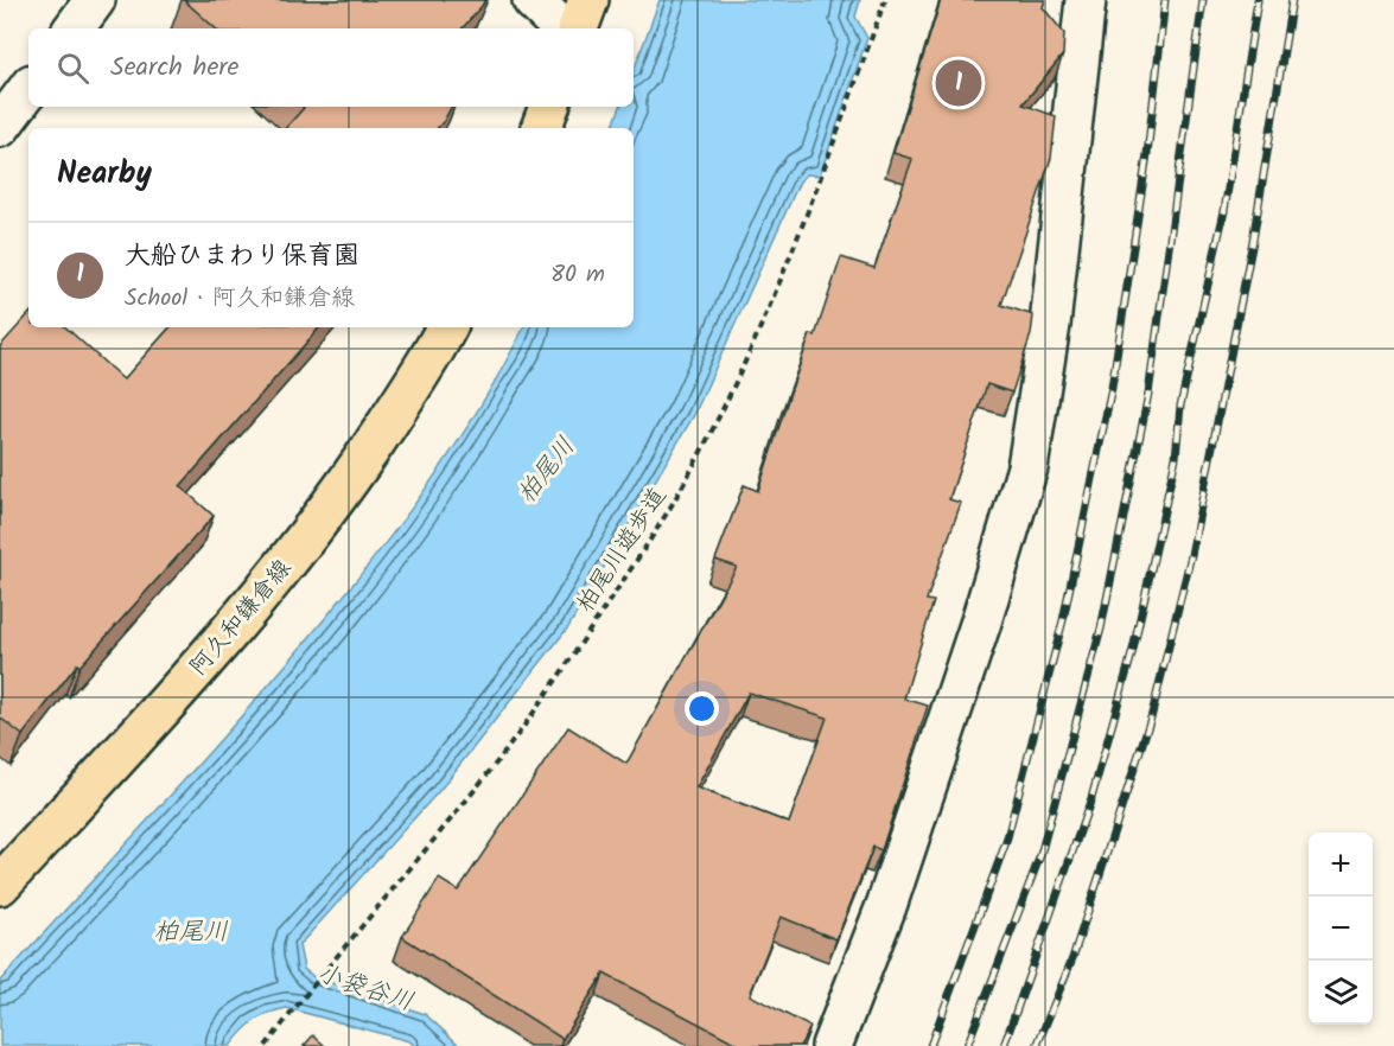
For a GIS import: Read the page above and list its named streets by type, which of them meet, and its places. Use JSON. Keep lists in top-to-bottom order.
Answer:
{
  "streets": {
    "main road": ["阿久和鎌倉線"],
    "path": ["柏尾川遊歩道"]
  },
  "water": ["柏尾川", "小袋谷川"],
  "page": {
    "search": "Search here",
    "pins": "1",
    "heading": "Nearby",
    "list": [
      {
        "mark": "1",
        "name": "大船ひまわり保育園",
        "note": "School · 阿久和鎌倉線",
        "value": "80 m"
      }
    ],
    "map_buttons": ["+", "−"]
  }
}
